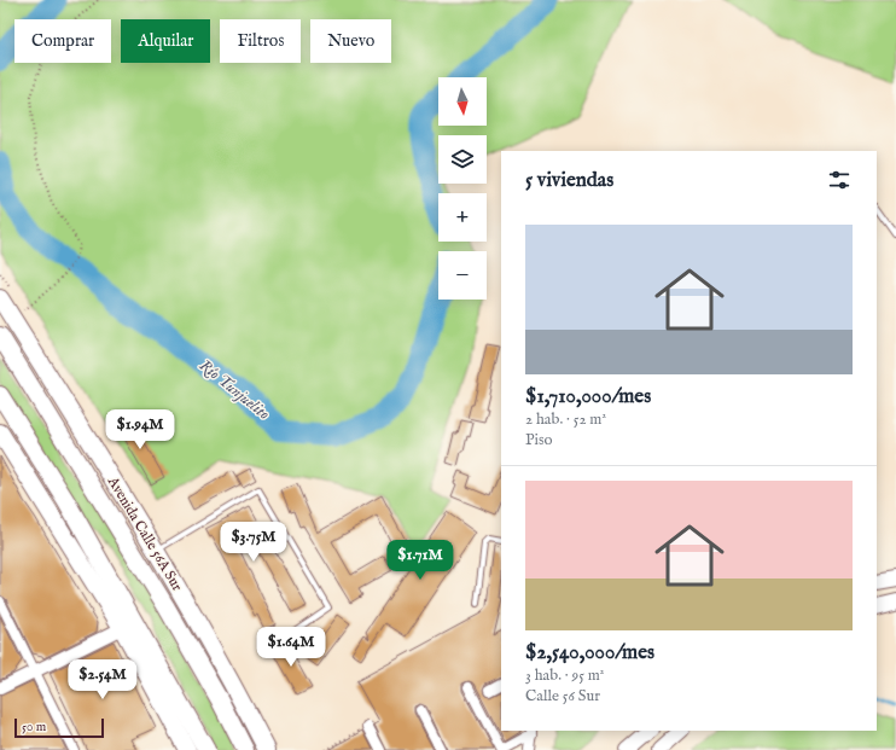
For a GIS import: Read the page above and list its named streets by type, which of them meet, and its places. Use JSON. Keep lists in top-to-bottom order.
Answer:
{
  "streets": {
    "highway": ["Avenida Calle 56A Sur"]
  },
  "water": ["Río Tunjuelito"],
  "scale_bar": "50 m",
  "north": "bottom",
  "page": {
    "chip": [
      "Comprar",
      "Alquilar",
      "Filtros",
      "Nuevo"
    ],
    "map_buttons": ["+", "−"],
    "heading": "5 viviendas",
    "list": [
      {
        "name": "$1,710,000/mes",
        "note": "2 hab. · 52 m² · Piso"
      },
      {
        "name": "$2,540,000/mes",
        "note": "3 hab. · 95 m² · Calle 56 Sur"
      }
    ],
    "price": [
      "$1.94M",
      "$3.75M",
      "$1.71M",
      "$1.64M",
      "$2.54M"
    ],
    "scale": "50 m"
  }
}
